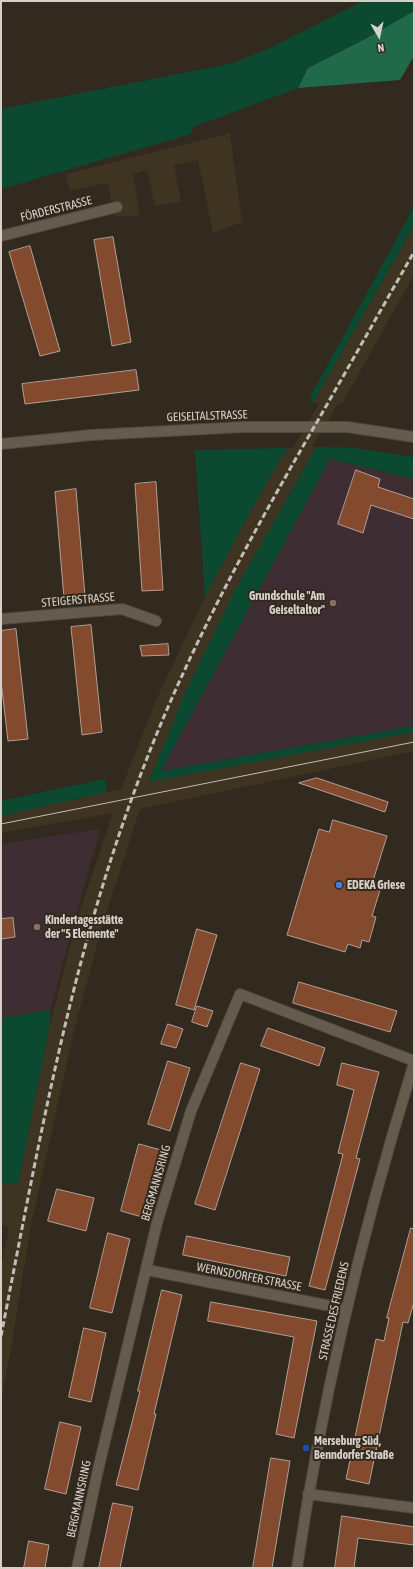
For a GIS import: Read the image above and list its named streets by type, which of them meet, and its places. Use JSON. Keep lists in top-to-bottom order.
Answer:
{
  "streets": {
    "street": [
      "FÖRDERSTRASSE",
      "GEISELTALSTRASSE",
      "STEIGERSTRASSE",
      "BERGMANNSRING",
      "WERNSDORFER STRASSE",
      "STRASSE DES FRIEDENS"
    ]
  },
  "crossings": [
    ["BERGMANNSRING", "WERNSDORFER STRASSE"],
    ["BERGMANNSRING", "STRASSE DES FRIEDENS"],
    ["WERNSDORFER STRASSE", "STRASSE DES FRIEDENS"]
  ],
  "places": [
    "Grundschule \"Am Geiseltaltor\"",
    "EDEKA Griese",
    "Kindertagesstätte der \"5 Elemente\"",
    "Merseburg Süd, Benndorfer Straße"
  ],
  "north": "bottom"
}
